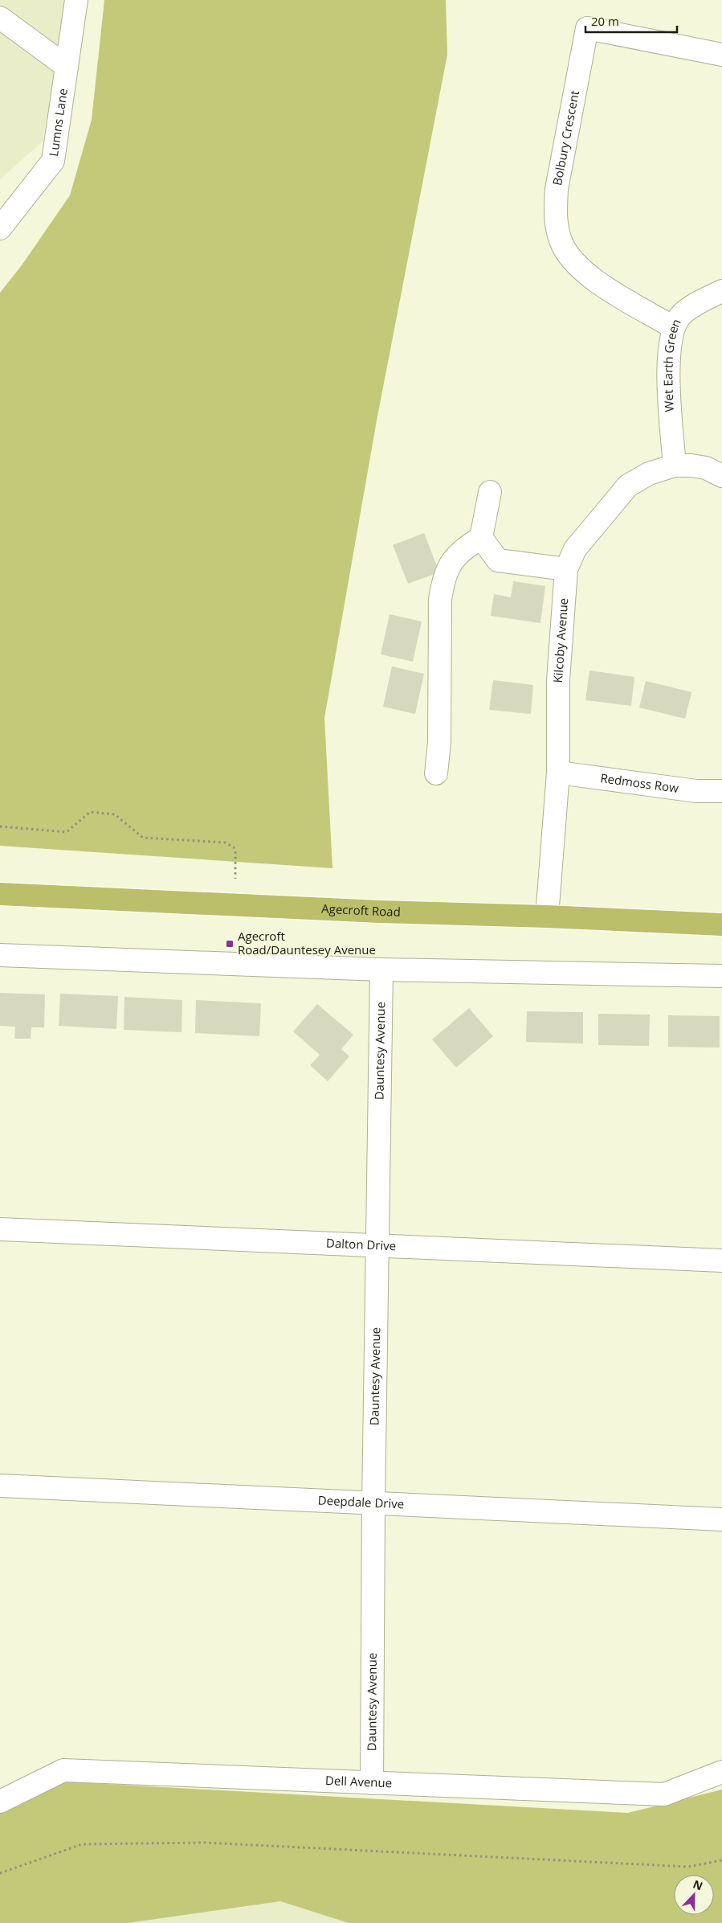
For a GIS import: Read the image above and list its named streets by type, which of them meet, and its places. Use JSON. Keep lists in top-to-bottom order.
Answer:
{
  "streets": {
    "main road": ["Agecroft Road"],
    "street": [
      "Lumns Lane",
      "Bolbury Crescent",
      "Wet Earth Green",
      "Kilcoby Avenue",
      "Redmoss Row",
      "Dauntesy Avenue",
      "Dalton Drive",
      "Deepdale Drive",
      "Dell Avenue"
    ]
  },
  "crossings": [
    ["Bolbury Crescent", "Wet Earth Green"],
    ["Wet Earth Green", "Kilcoby Avenue"],
    ["Kilcoby Avenue", "Redmoss Row"],
    ["Kilcoby Avenue", "Agecroft Road"],
    ["Dauntesy Avenue", "Dalton Drive"],
    ["Dauntesy Avenue", "Deepdale Drive"],
    ["Dauntesy Avenue", "Dell Avenue"]
  ],
  "places": {
    "transit": ["Agecroft Road/Dauntesey Avenue"]
  },
  "scale_bar": "20 m",
  "north": "top"
}
